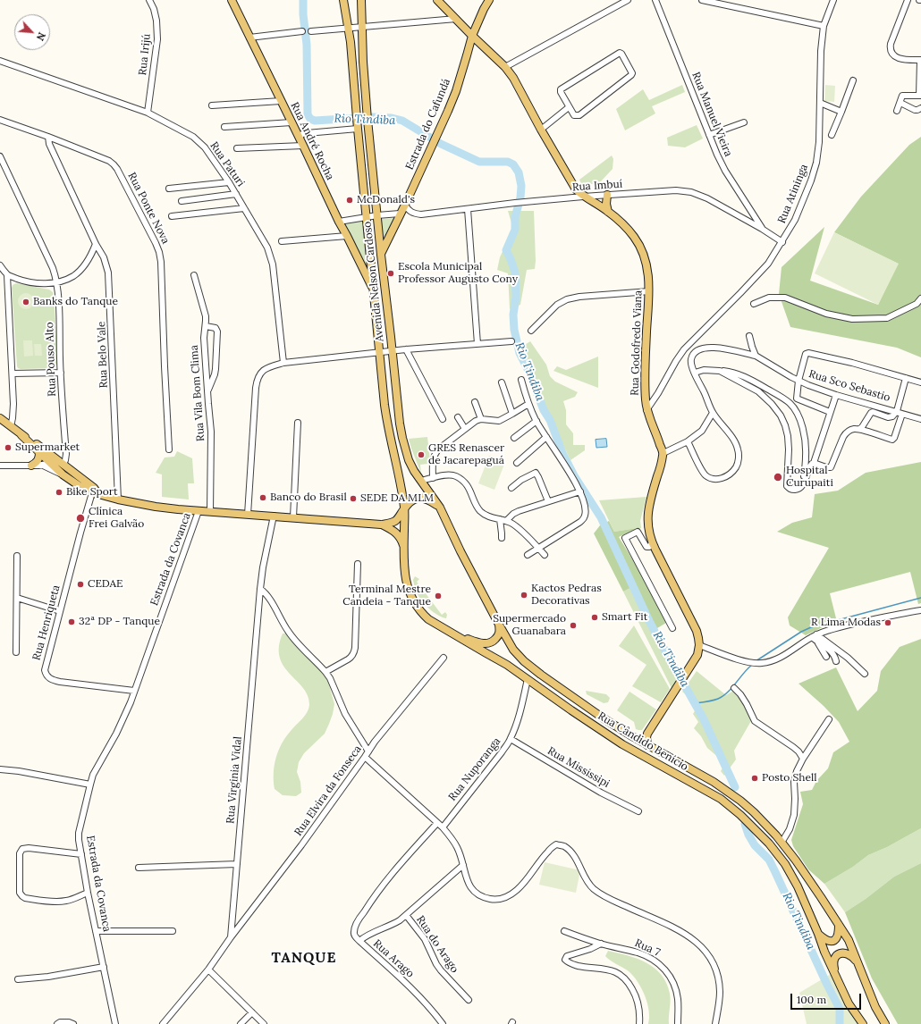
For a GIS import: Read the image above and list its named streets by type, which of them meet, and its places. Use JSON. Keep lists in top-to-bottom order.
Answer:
{
  "streets": {
    "main road": [
      "Estrada do Cafundá",
      "Rua André Rocha",
      "Avenida Nelson Cardoso",
      "Rua Godofredo Viana",
      "Rua Cândido Benício"
    ],
    "street": [
      "Rua Irijú",
      "Rua Manuel Vieira",
      "Rua Paturi",
      "Rua Imbuí",
      "Rua Atininga",
      "Rua Ponte Nova",
      "Rua Belo Vale",
      "Rua Pouso Alto",
      "Rua Sco Sebastio",
      "Rua Vila Bom Clima",
      "Estrada da Covanca",
      "Rua Henriqueta",
      "Rua Mississipi",
      "Rua Nuporanga",
      "Rua Virginia Vidal",
      "Rua Elvira da Fonseca",
      "Rua do Arago",
      "Rua 7",
      "Rua Arago"
    ]
  },
  "crossings": [
    ["Rua Irijú", "Rua Paturi"],
    ["Rua Manuel Vieira", "Rua Imbuí"],
    ["Estrada do Cafundá", "Rua Imbuí"],
    ["Estrada do Cafundá", "Avenida Nelson Cardoso"],
    ["Estrada do Cafundá", "Rua Godofredo Viana"],
    ["Rua André Rocha", "Avenida Nelson Cardoso"],
    ["Rua Imbuí", "Rua Atininga"],
    ["Rua Imbuí", "Rua Godofredo Viana"],
    ["Rua Atininga", "Rua Godofredo Viana"],
    ["Rua Ponte Nova", "Rua Belo Vale"],
    ["Avenida Nelson Cardoso", "Rua Cândido Benício"],
    ["Estrada da Covanca", "Rua Henriqueta"],
    ["Rua Cândido Benício", "Rua Nuporanga"],
    ["Rua Mississipi", "Rua Nuporanga"],
    ["Rua Virginia Vidal", "Rua Elvira da Fonseca"],
    ["Rua do Arago", "Rua Arago"]
  ],
  "districts": ["TANQUE"],
  "water": ["Rio Tindiba"],
  "places": [
    "McDonald's",
    "Escola Municipal Professor Augusto Cony",
    "Banks do Tanque",
    "Supermarket",
    "GRES Renascer de Jacarepaguá",
    "Hospital Curupaiti",
    "Bike Sport",
    "Banco do Brasil",
    "SEDE DA MLM",
    "Clínica Frei Galvão",
    "CEDAE",
    "Kactos Pedras Decorativas",
    "Terminal Mestre Candeia - Tanque",
    "Smart Fit",
    "32ª DP - Tanque",
    "R Lima Modas",
    "Supermercado Guanabara",
    "Posto Shell"
  ],
  "scale_bar": "100 m",
  "north": "bottom right"
}
